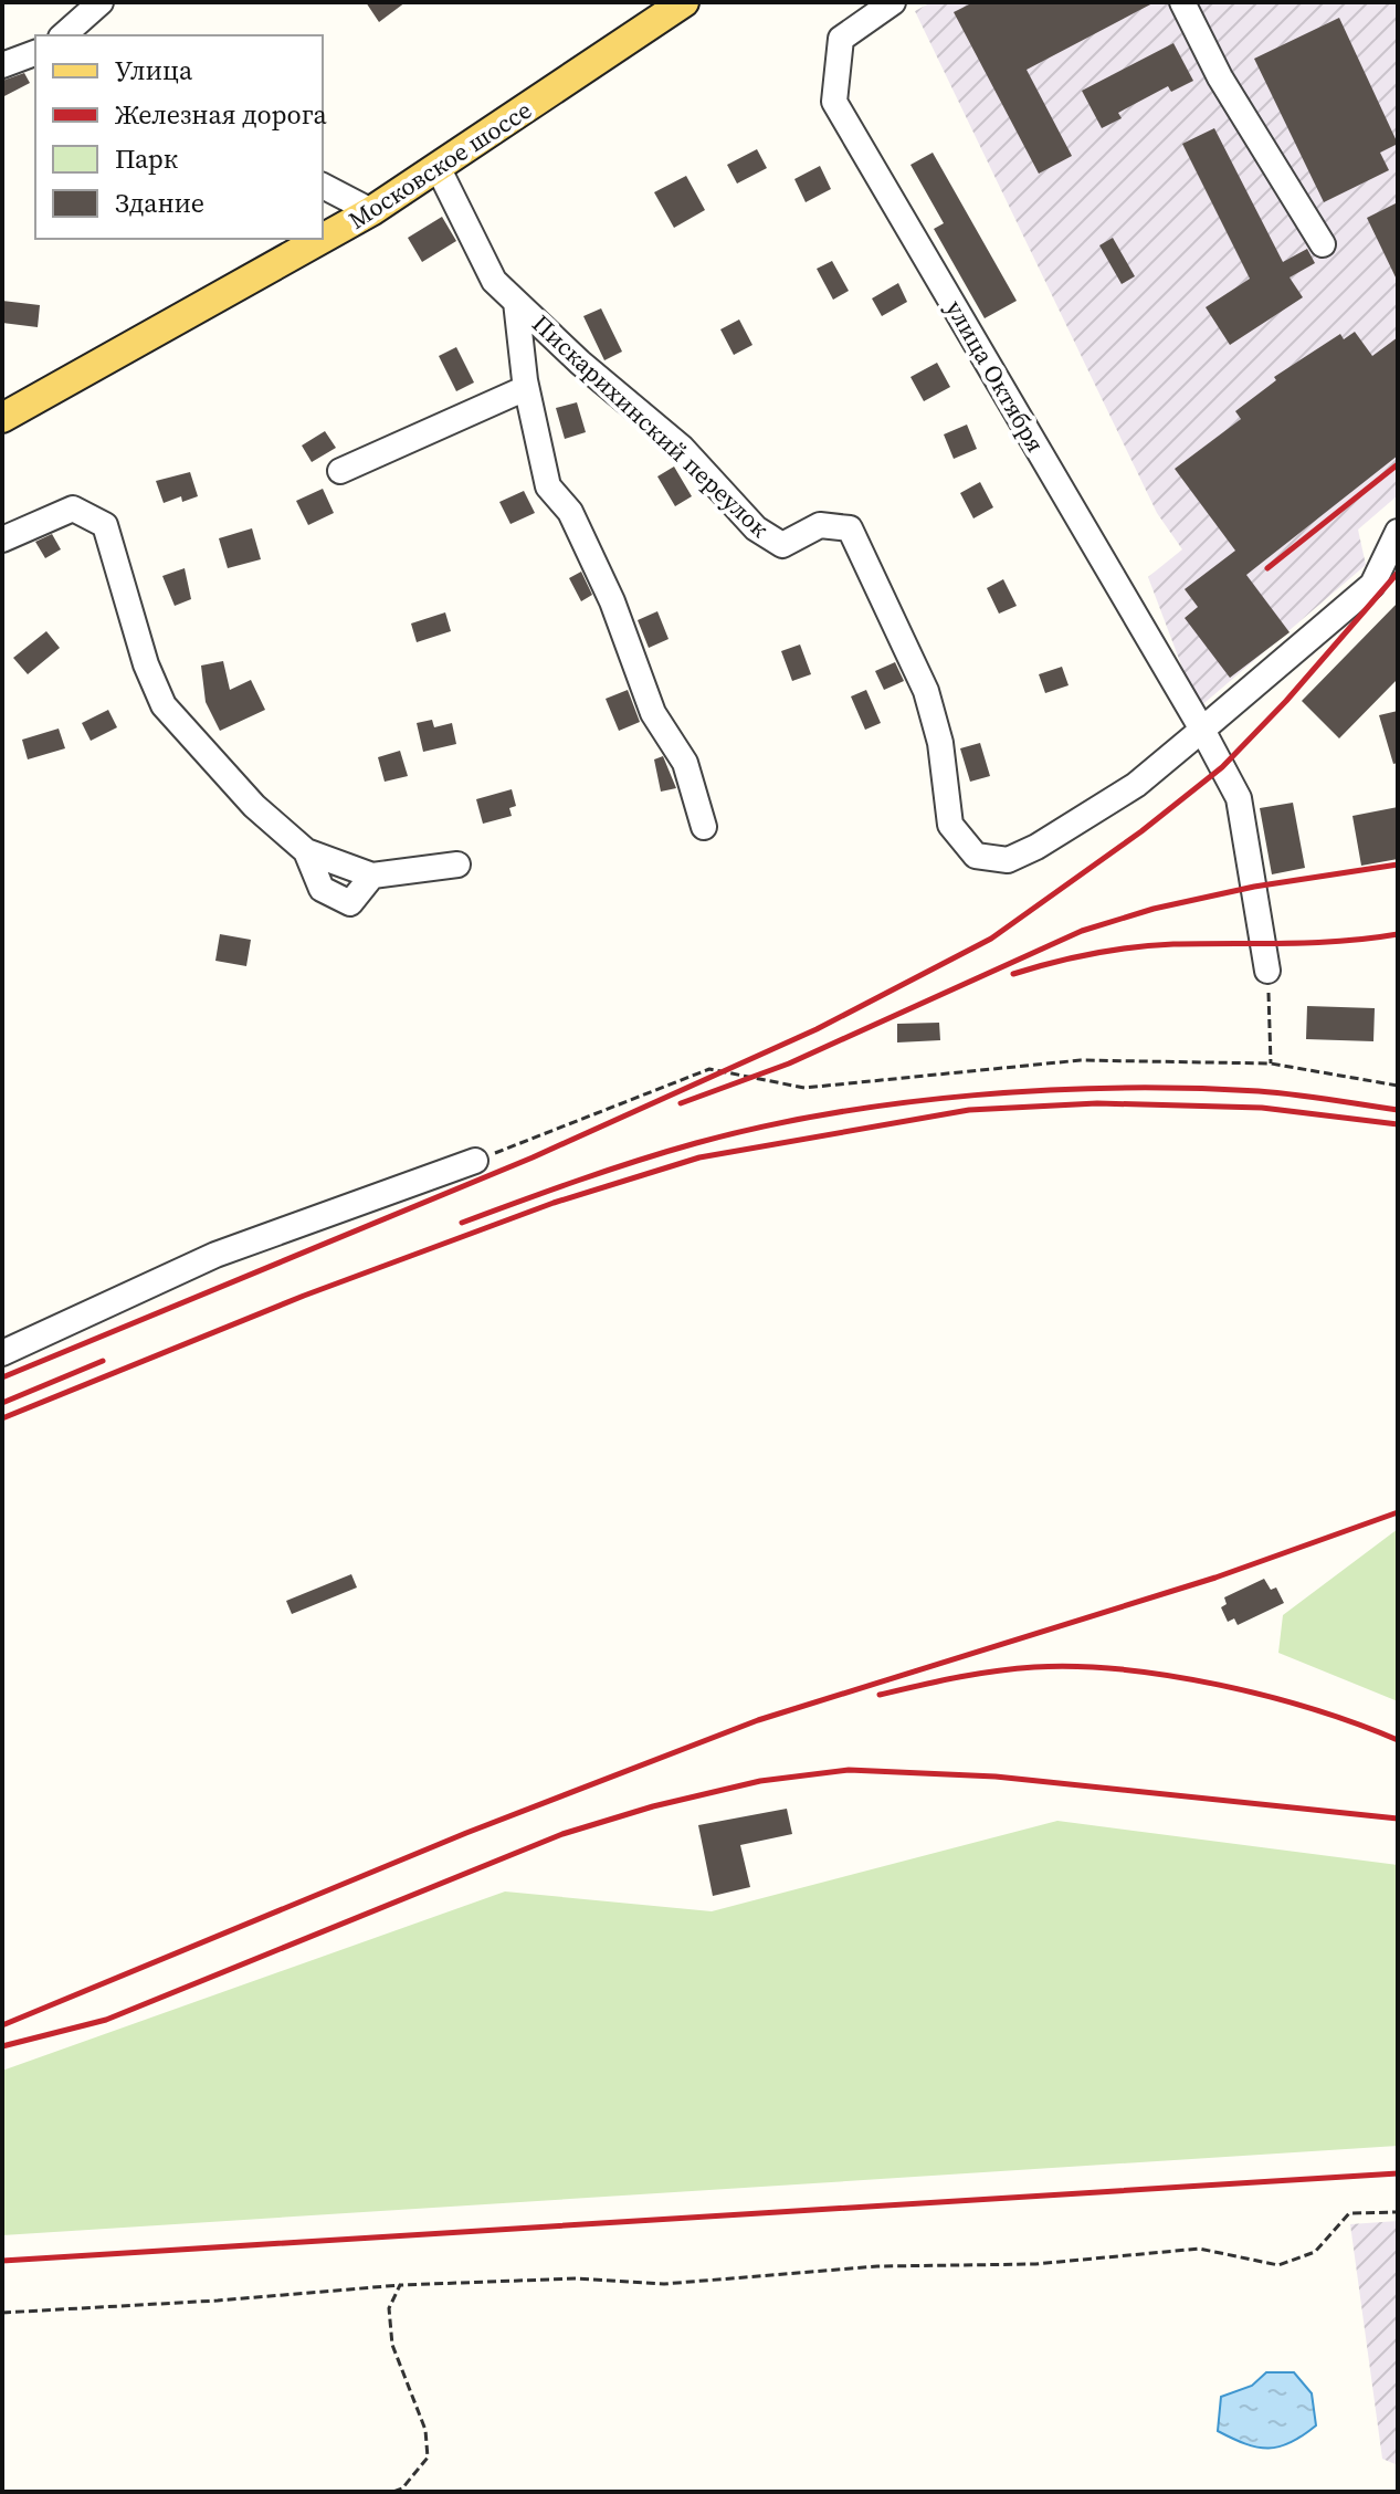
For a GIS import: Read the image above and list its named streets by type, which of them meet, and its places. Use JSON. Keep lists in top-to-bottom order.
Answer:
{
  "streets": {
    "main road": ["Московское шоссе"],
    "street": ["улица Октября", "Пискарихинский переулок"]
  },
  "crossings": [
    ["Московское шоссе", "Пискарихинский переулок"],
    ["улица Октября", "Пискарихинский переулок"]
  ],
  "legend": [
    "Улица",
    "Железная дорога",
    "Парк",
    "Здание"
  ]
}
